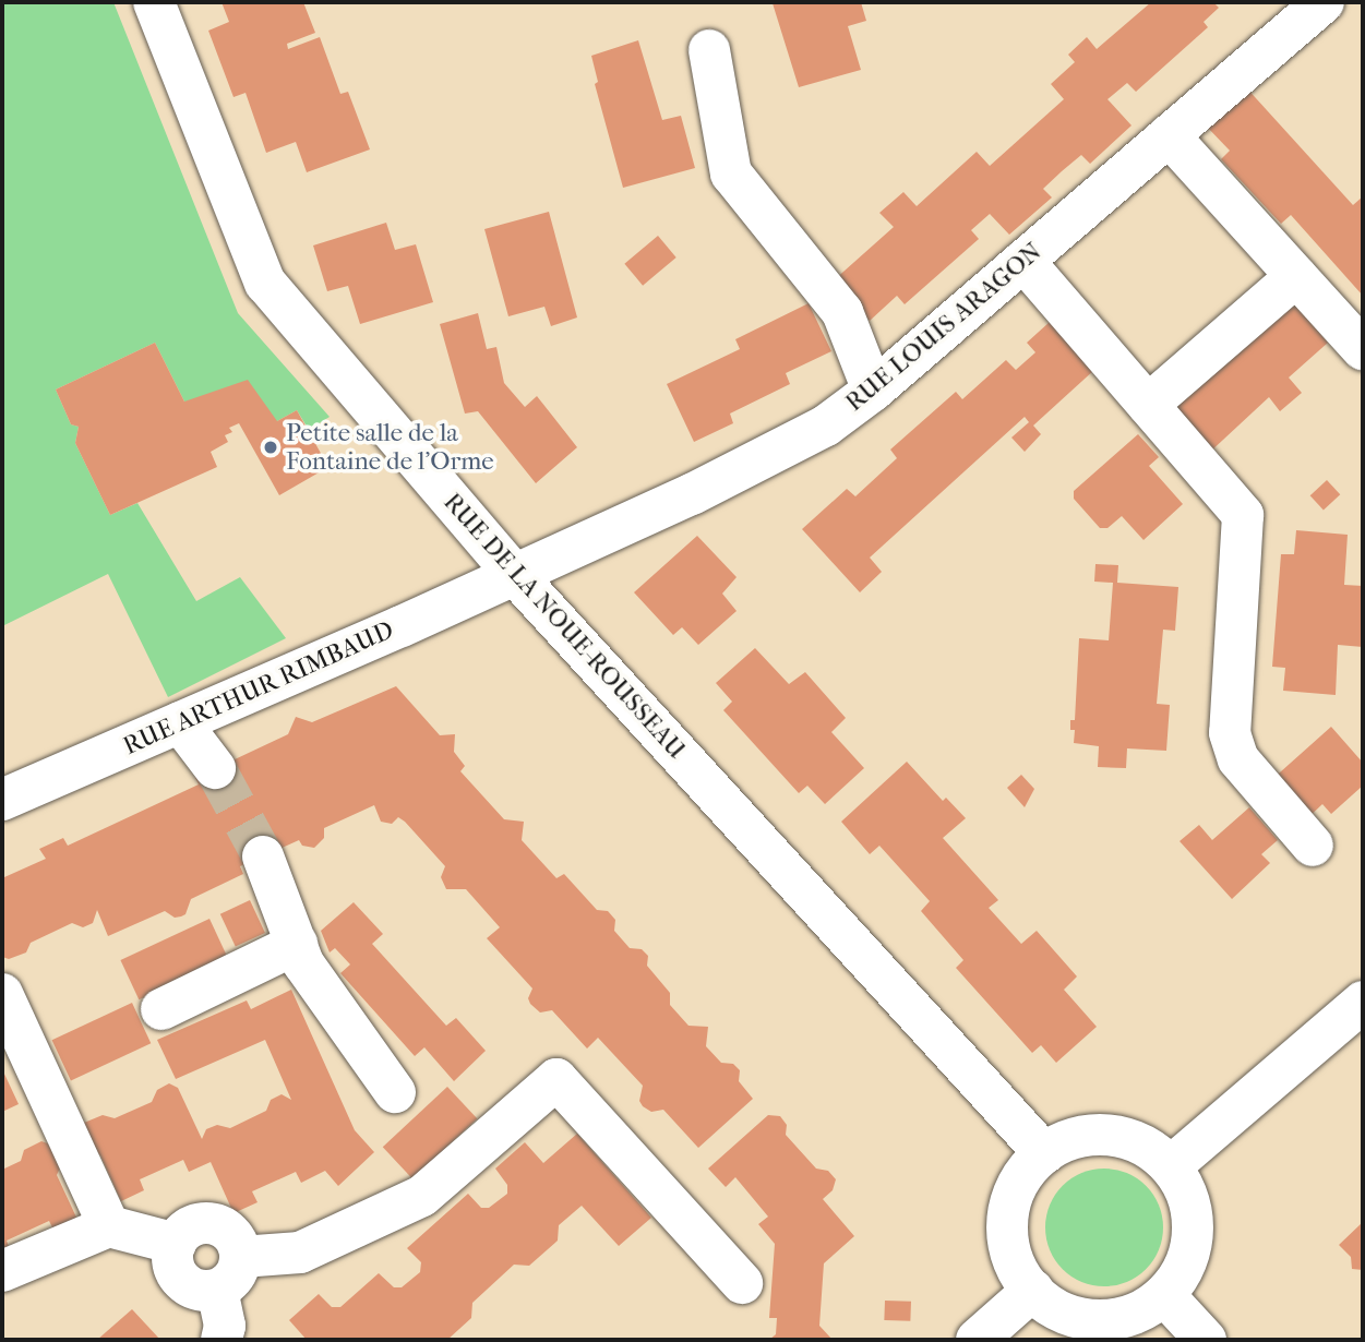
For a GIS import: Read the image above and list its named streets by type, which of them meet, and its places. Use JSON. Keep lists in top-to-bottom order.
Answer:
{
  "streets": {
    "street": ["RUE LOUIS ARAGON", "RUE DE LA NOUE-ROUSSEAU", "RUE ARTHUR RIMBAUD"]
  },
  "crossings": [
    ["RUE LOUIS ARAGON", "RUE DE LA NOUE-ROUSSEAU"],
    ["RUE LOUIS ARAGON", "RUE ARTHUR RIMBAUD"],
    ["RUE DE LA NOUE-ROUSSEAU", "RUE ARTHUR RIMBAUD"]
  ],
  "places": ["Petite salle de la Fontaine de l'Orme"]
}
